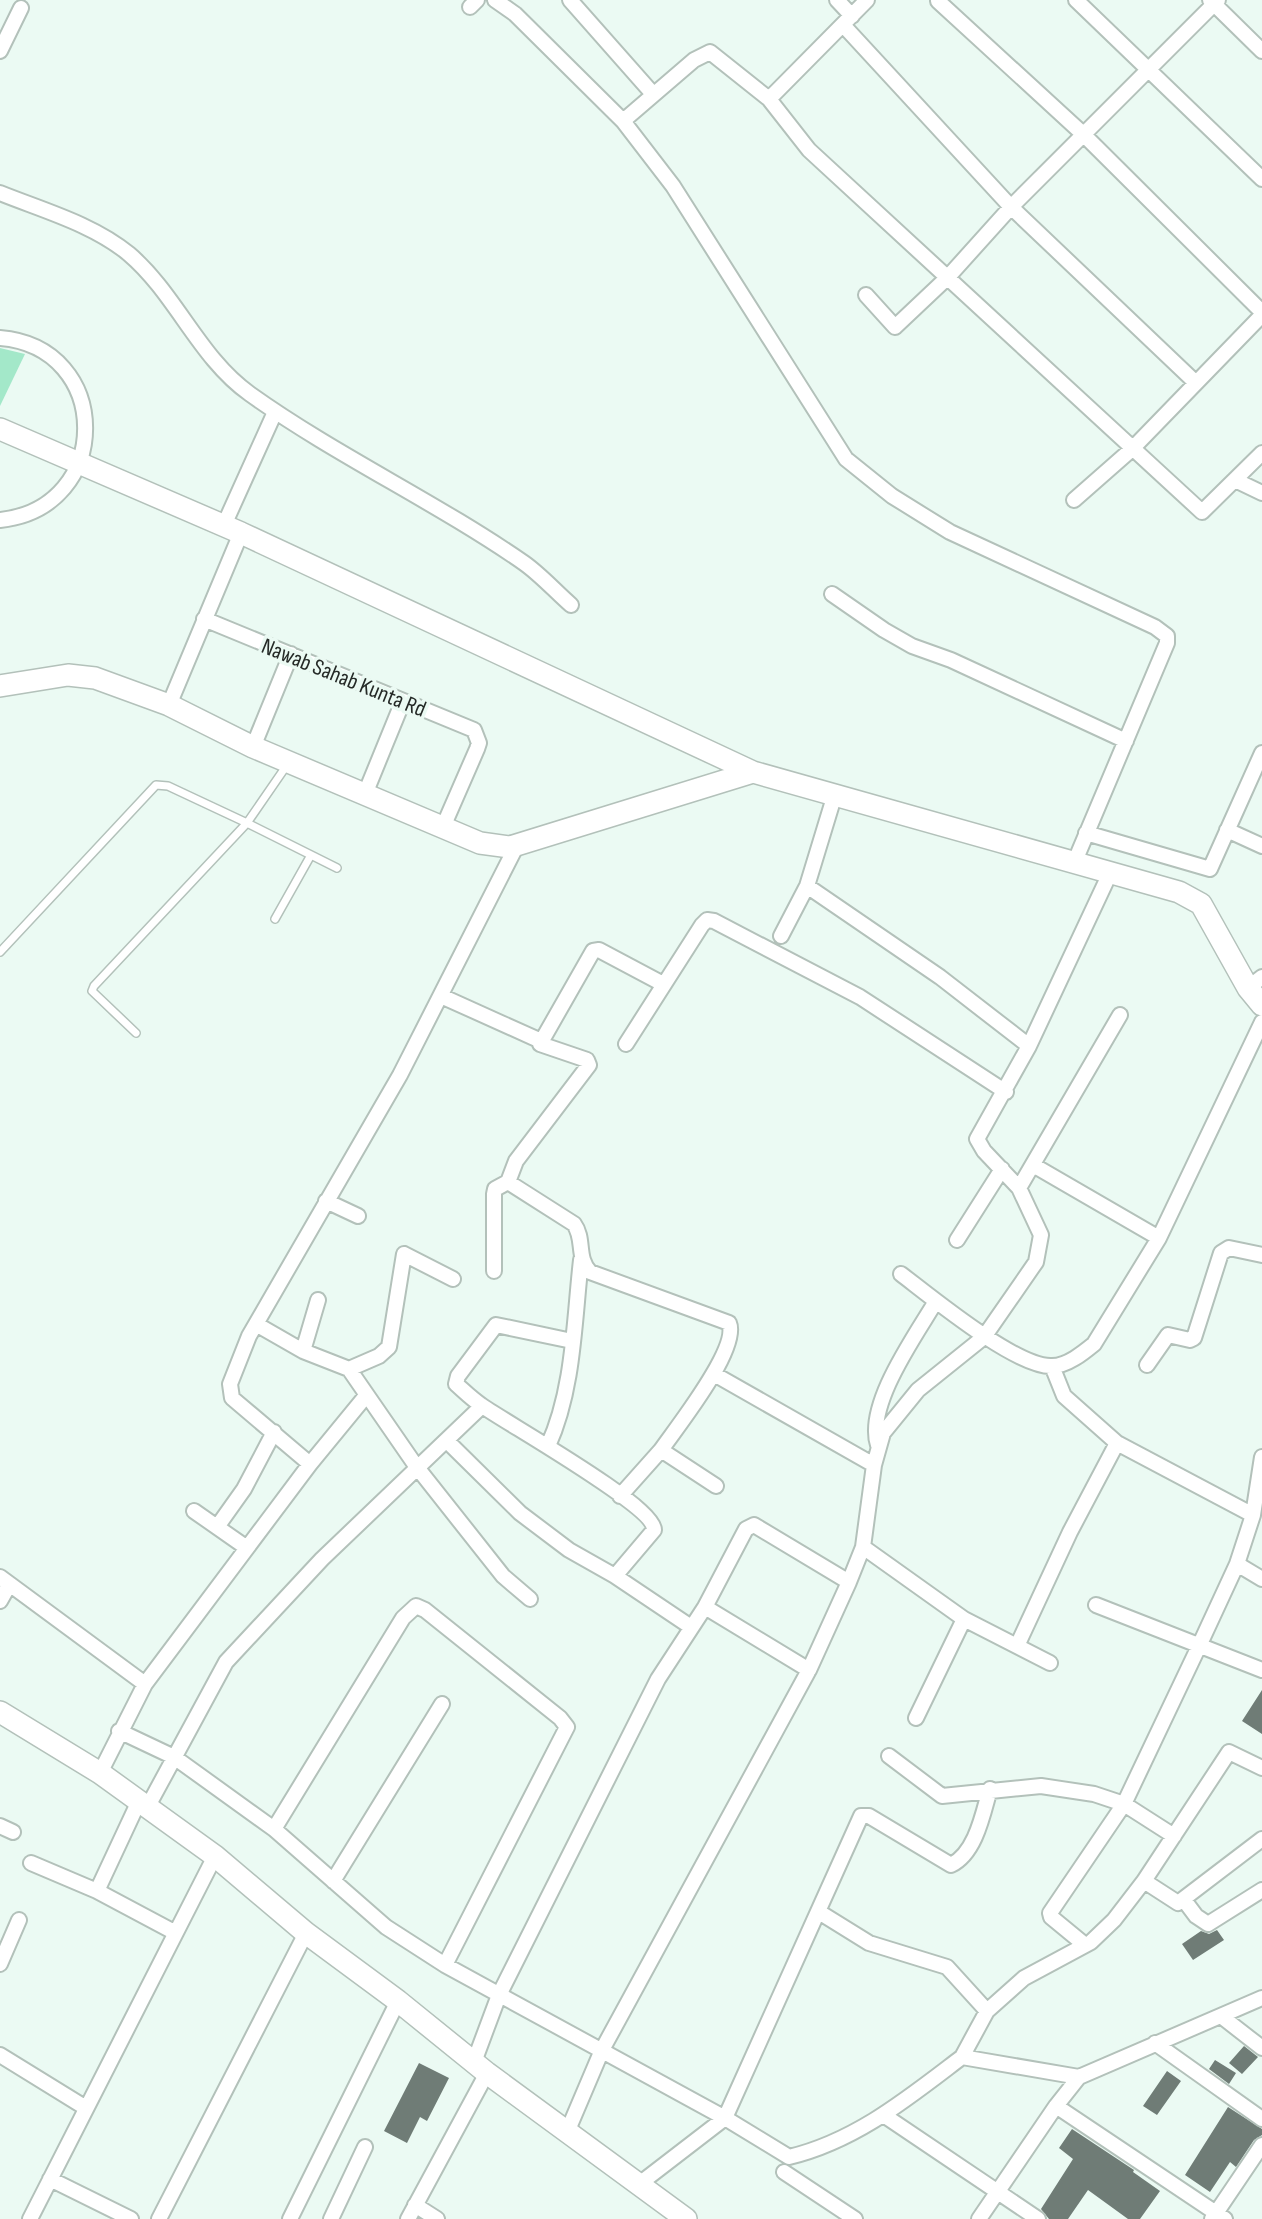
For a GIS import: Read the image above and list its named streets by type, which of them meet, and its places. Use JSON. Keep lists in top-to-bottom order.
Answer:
{
  "streets": {
    "street": ["Nawab Sahab Kunta Rd"]
  }
}
